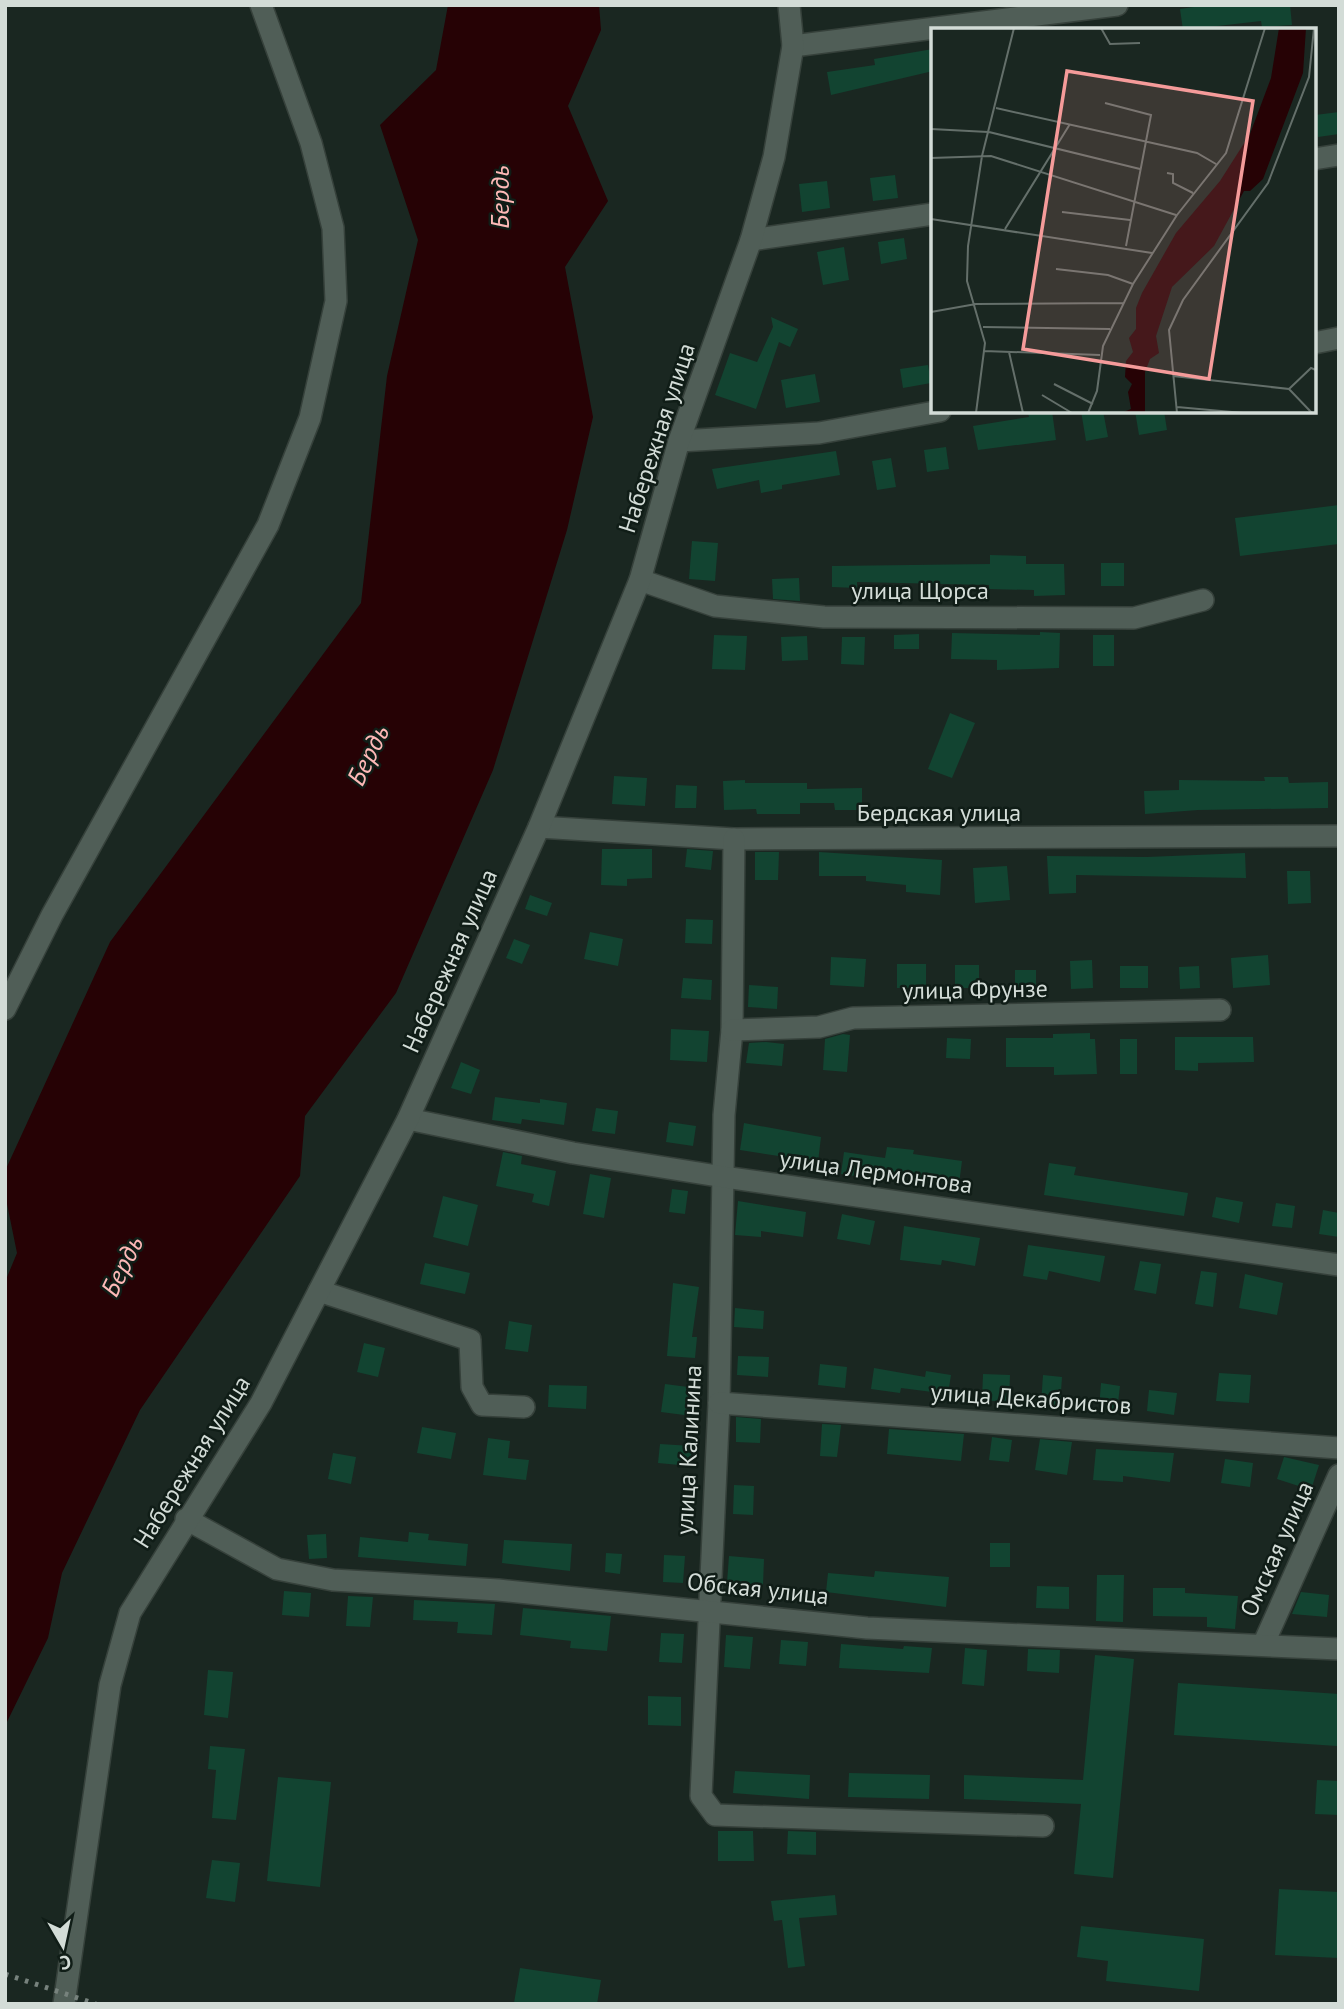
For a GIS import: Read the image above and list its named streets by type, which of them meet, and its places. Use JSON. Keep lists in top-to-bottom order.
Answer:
{
  "streets": {
    "street": [
      "Набережная улица",
      "улица Щорса",
      "Бердская улица",
      "улица Фрунзе",
      "улица Лермонтова",
      "улица Декабристов",
      "улица Калинина",
      "Омская улица",
      "Обская улица"
    ]
  },
  "crossings": [
    ["Набережная улица", "улица Щорса"],
    ["Набережная улица", "Бердская улица"],
    ["Набережная улица", "улица Лермонтова"],
    ["Набережная улица", "Обская улица"],
    ["Бердская улица", "улица Калинина"],
    ["улица Фрунзе", "улица Калинина"],
    ["улица Лермонтова", "улица Калинина"],
    ["улица Декабристов", "улица Калинина"],
    ["улица Калинина", "Обская улица"],
    ["Омская улица", "Обская улица"]
  ],
  "water": ["Бердь"],
  "north": "bottom"
}
